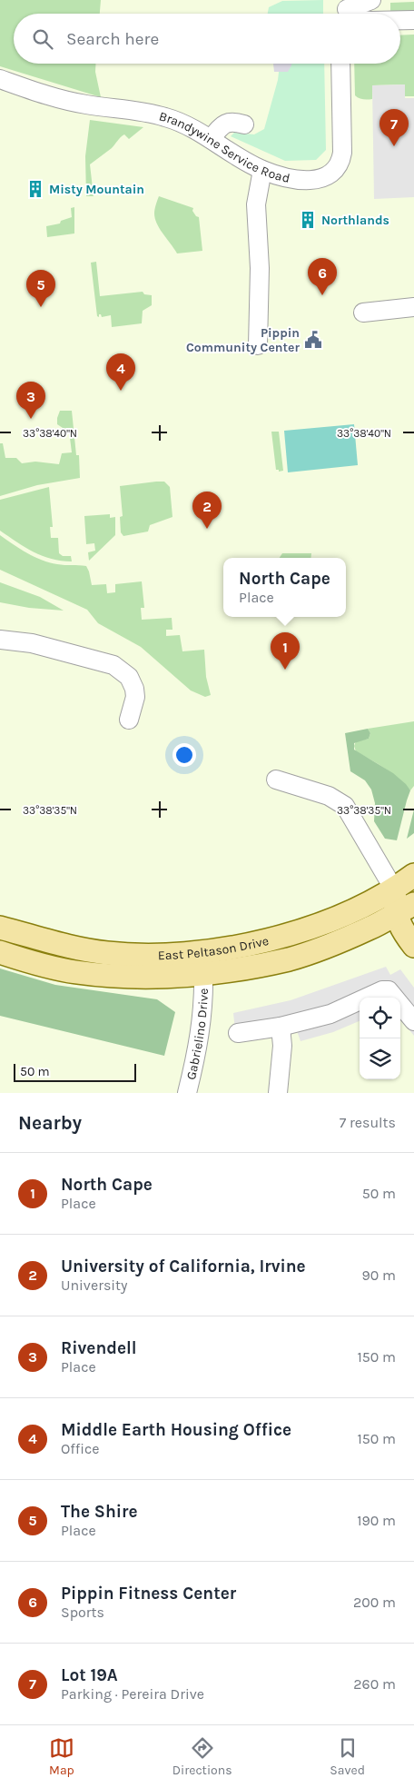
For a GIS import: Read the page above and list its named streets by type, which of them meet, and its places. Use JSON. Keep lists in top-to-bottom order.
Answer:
{
  "streets": {
    "main road": ["East Peltason Drive"],
    "street": ["Brandywine Service Road", "Gabrielino Drive"]
  },
  "crossings": [
    ["East Peltason Drive", "Gabrielino Drive"]
  ],
  "places": {
    "building": ["Misty Mountain", "Northlands"],
    "public building": ["Pippin Community Center"]
  },
  "scale_bar": "50 m",
  "page": {
    "search": "Search here",
    "pins": [
      "7",
      "6",
      "5",
      "4",
      "3",
      "2",
      "1"
    ],
    "popup": ["North Cape", "Place"],
    "scale": "50 m",
    "heading": ["Nearby", "7 results"],
    "list": [
      {
        "mark": "1",
        "name": "North Cape",
        "note": "Place",
        "value": "50 m"
      },
      {
        "mark": "2",
        "name": "University of California, Irvine",
        "note": "University",
        "value": "90 m"
      },
      {
        "mark": "3",
        "name": "Rivendell",
        "note": "Place",
        "value": "150 m"
      },
      {
        "mark": "4",
        "name": "Middle Earth Housing Office",
        "note": "Office",
        "value": "150 m"
      },
      {
        "mark": "5",
        "name": "The Shire",
        "note": "Place",
        "value": "190 m"
      },
      {
        "mark": "6",
        "name": "Pippin Fitness Center",
        "note": "Sports",
        "value": "200 m"
      },
      {
        "mark": "7",
        "name": "Lot 19A",
        "note": "Parking · Pereira Drive",
        "value": "260 m"
      }
    ],
    "nav": ["Map", "Directions", "Saved"]
  },
  "coordinates": ["33°38'40\"N", "33°38'35\"N"]
}
